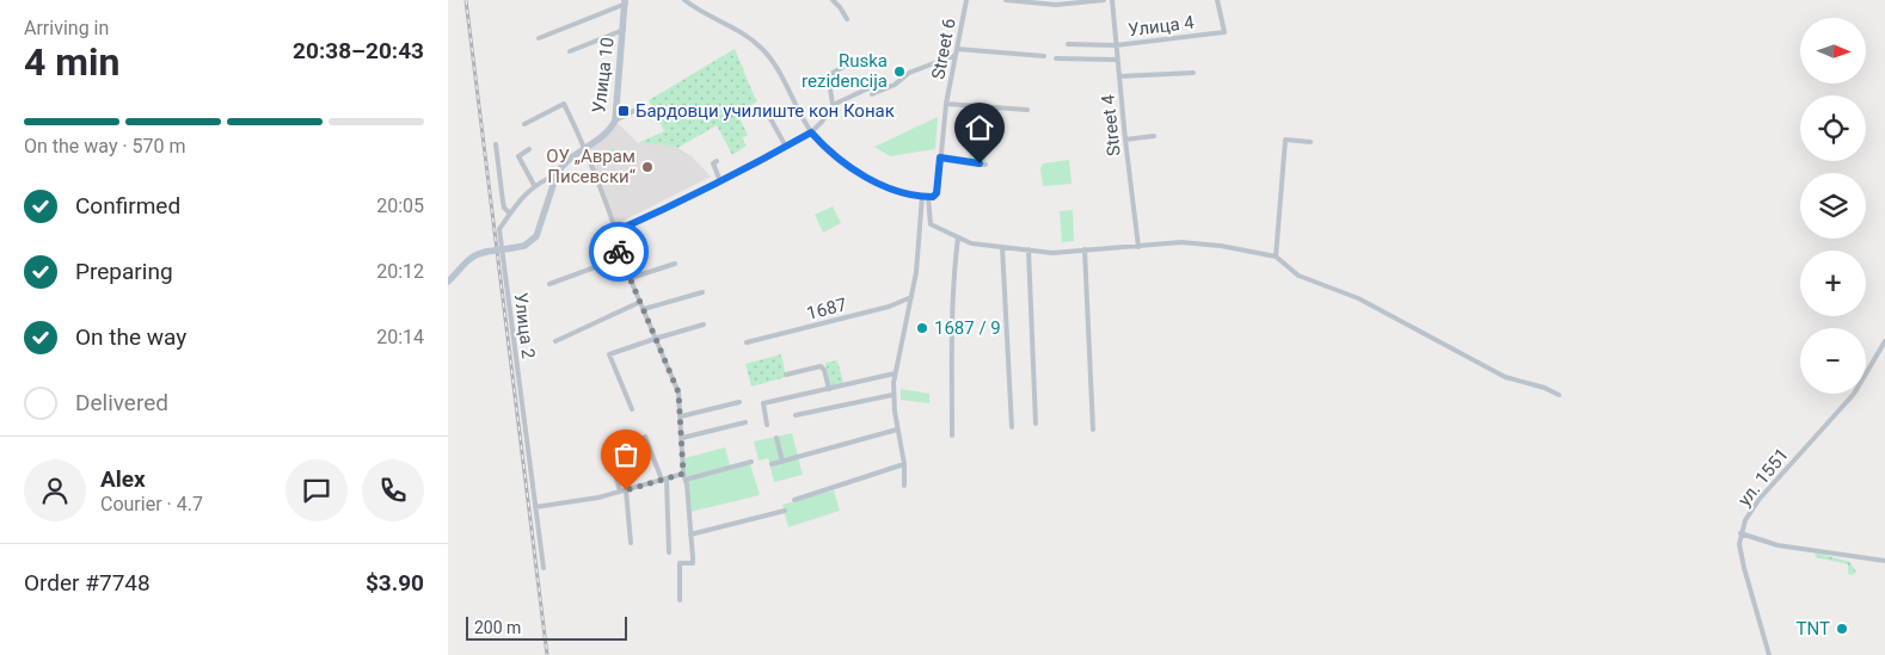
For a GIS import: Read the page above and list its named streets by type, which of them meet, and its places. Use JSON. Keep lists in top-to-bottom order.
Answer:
{
  "streets": {
    "street": [
      "Улица 4",
      "Street 6",
      "Улица 10",
      "Street 4",
      "1687",
      "Улица 2",
      "ул. 1551"
    ]
  },
  "crossings": [
    ["Улица 4", "Street 4"],
    ["Улица 10", "Улица 2"]
  ],
  "places": {
    "other": [
      "Ruska rezidencija",
      "ОУ „Аврам Писевски“",
      "1687 / 9",
      "TNT"
    ],
    "transit": ["Бардовци училиште кон Конак"]
  },
  "scale_bar": "200 m",
  "north": "right",
  "page": {
    "heading": ["4 min", "Arriving in", "20:38–20:43"],
    "panel": [
      "Alex",
      "Courier · 4.7",
      "Order #7748",
      "$3.90"
    ],
    "map_buttons": ["+", "−"],
    "bar": "On the way · 570 m",
    "list": [
      ["Confirmed", "20:05"],
      ["Preparing", "20:12"],
      ["On the way", "20:14"],
      "Delivered"
    ],
    "scale": "200 m"
  }
}
